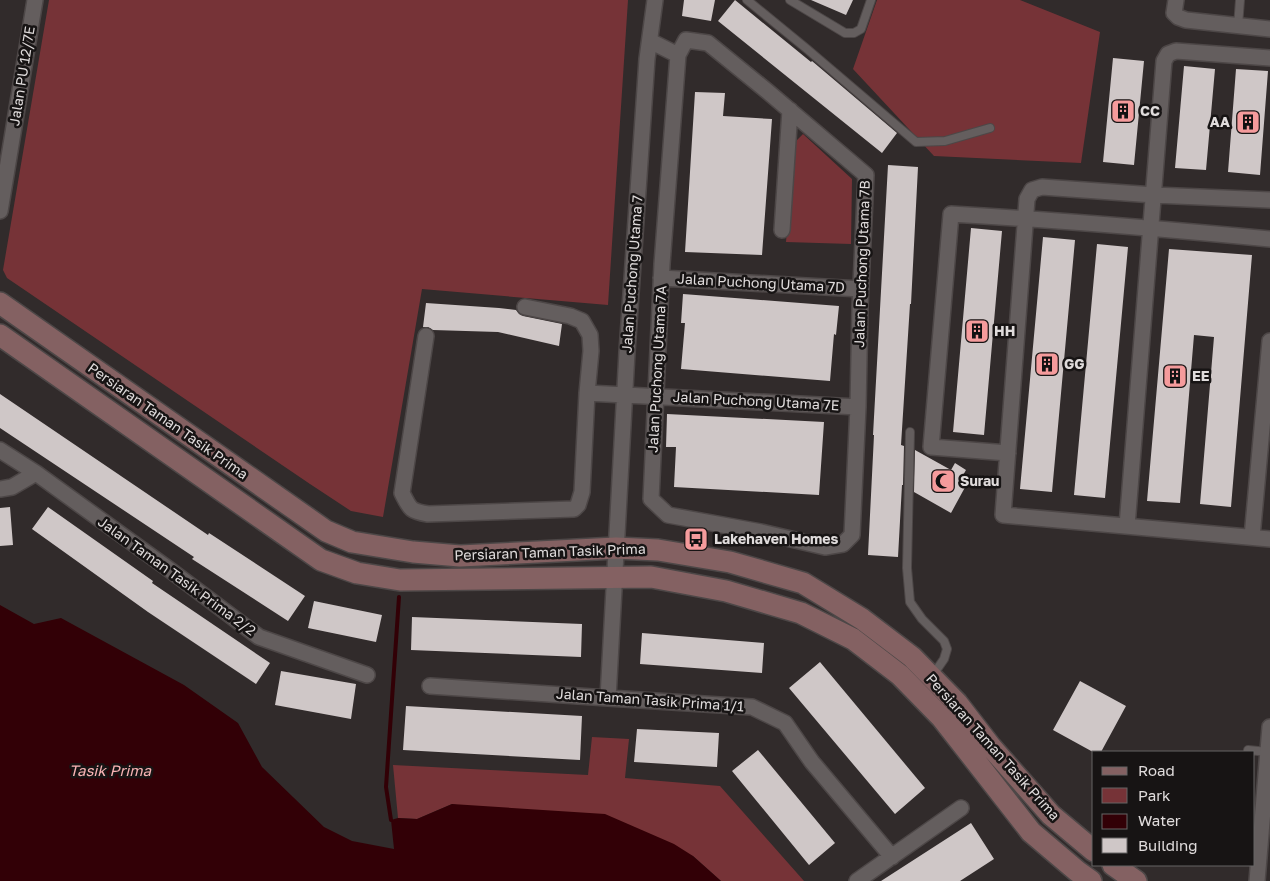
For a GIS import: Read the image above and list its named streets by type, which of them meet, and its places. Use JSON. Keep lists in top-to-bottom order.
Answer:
{
  "streets": {
    "main road": ["Persiaran Taman Tasik Prima"],
    "street": [
      "Jalan PU 12/7E",
      "Jalan Puchong Utama 7B",
      "Jalan Puchong Utama 7",
      "Jalan Puchong Utama 7D",
      "Jalan Puchong Utama 7A",
      "Jalan Puchong Utama 7E",
      "Jalan Taman Tasik Prima 2/2",
      "Jalan Taman Tasik Prima 1/1"
    ]
  },
  "crossings": [
    ["Jalan Puchong Utama 7B", "Jalan Puchong Utama 7D"],
    ["Jalan Puchong Utama 7B", "Jalan Puchong Utama 7A"],
    ["Jalan Puchong Utama 7B", "Jalan Puchong Utama 7E"],
    ["Jalan Puchong Utama 7", "Jalan Puchong Utama 7E"],
    ["Jalan Puchong Utama 7", "Persiaran Taman Tasik Prima"],
    ["Jalan Puchong Utama 7", "Jalan Taman Tasik Prima 1/1"],
    ["Jalan Puchong Utama 7D", "Jalan Puchong Utama 7A"],
    ["Jalan Puchong Utama 7A", "Jalan Puchong Utama 7E"]
  ],
  "water": ["Tasik Prima"],
  "places": {
    "building": [
      "CC",
      "AA",
      "HH",
      "GG",
      "EE"
    ],
    "mosque": ["Surau"],
    "bus stop": ["Lakehaven Homes"]
  },
  "legend": [
    "Road",
    "Park",
    "Water",
    "Building"
  ]
}
